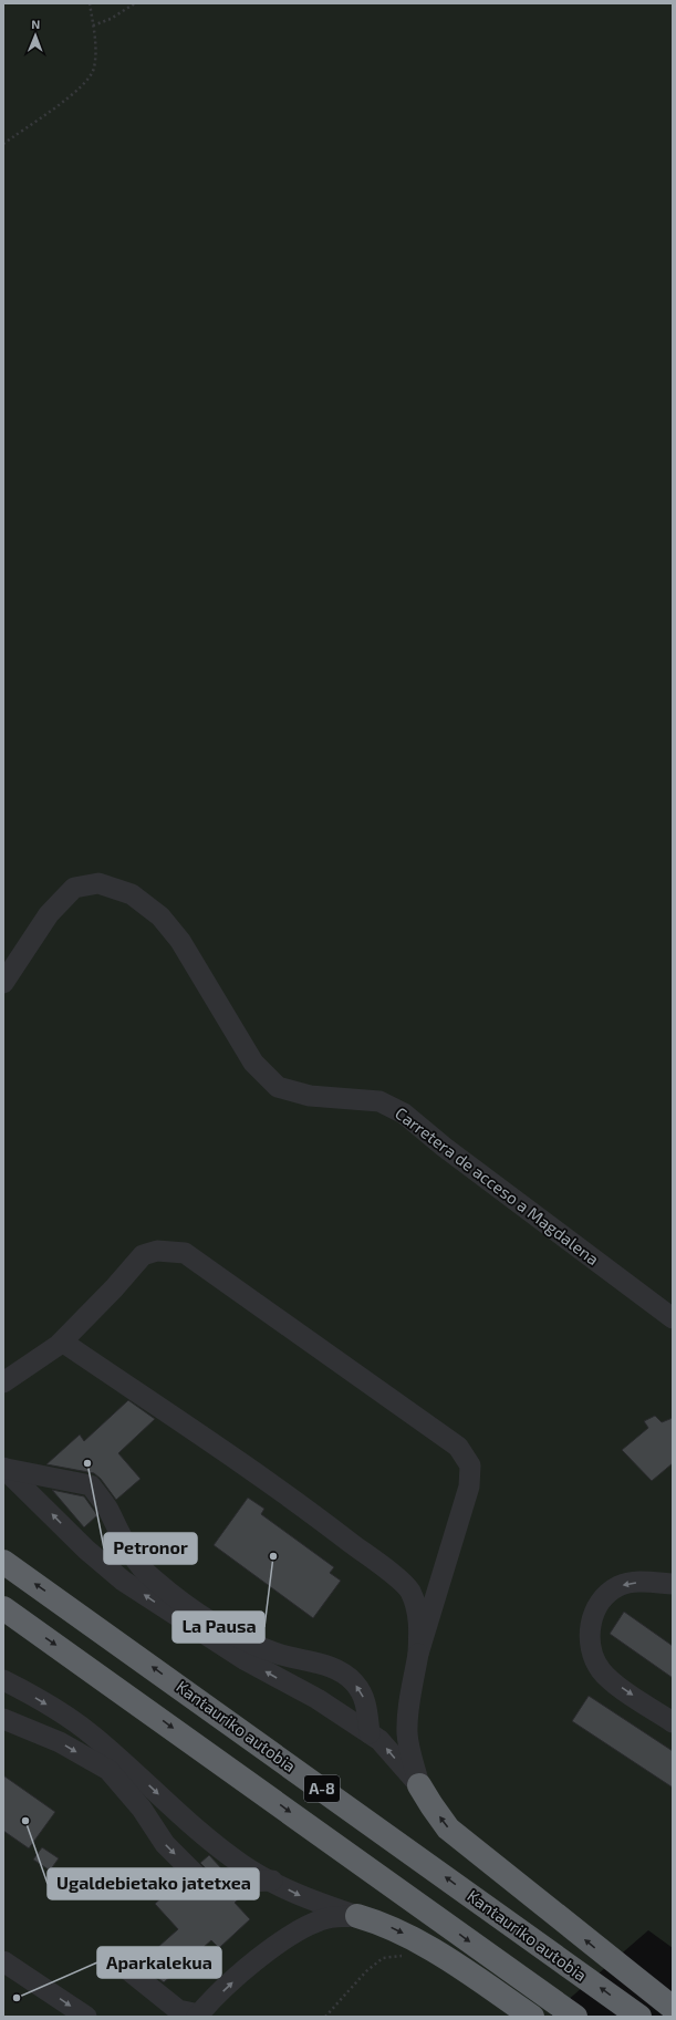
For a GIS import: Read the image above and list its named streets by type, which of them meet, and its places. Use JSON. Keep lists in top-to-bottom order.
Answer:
{
  "streets": {
    "highway": ["Kantauriko autobia", "A-8"],
    "street": ["Carretera de acceso a Magdalena"]
  },
  "places": [
    "Petronor",
    "La Pausa",
    "Ugaldebietako jatetxea",
    "Aparkalekua"
  ],
  "north": "top"
}
